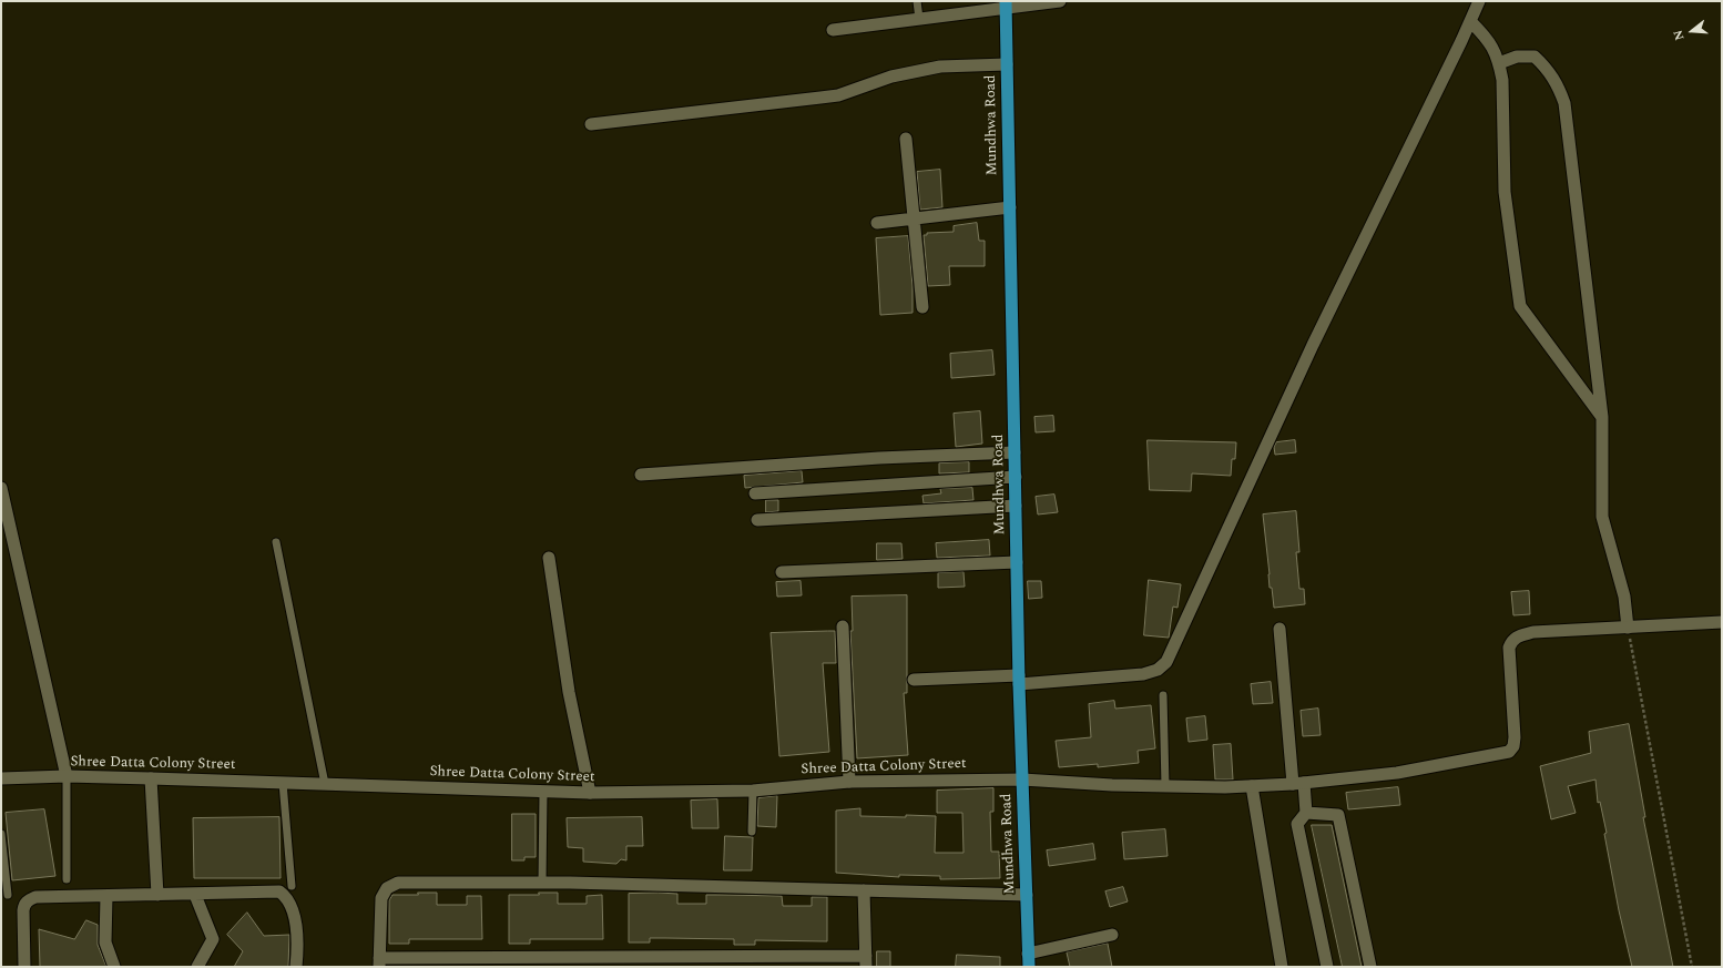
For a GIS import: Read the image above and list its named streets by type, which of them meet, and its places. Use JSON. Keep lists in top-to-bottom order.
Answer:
{
  "streets": {
    "main road": ["Mundhwa Road"],
    "street": ["Shree Datta Colony Street"]
  },
  "crossings": [
    ["Mundhwa Road", "Shree Datta Colony Street"]
  ],
  "north": "left"
}
